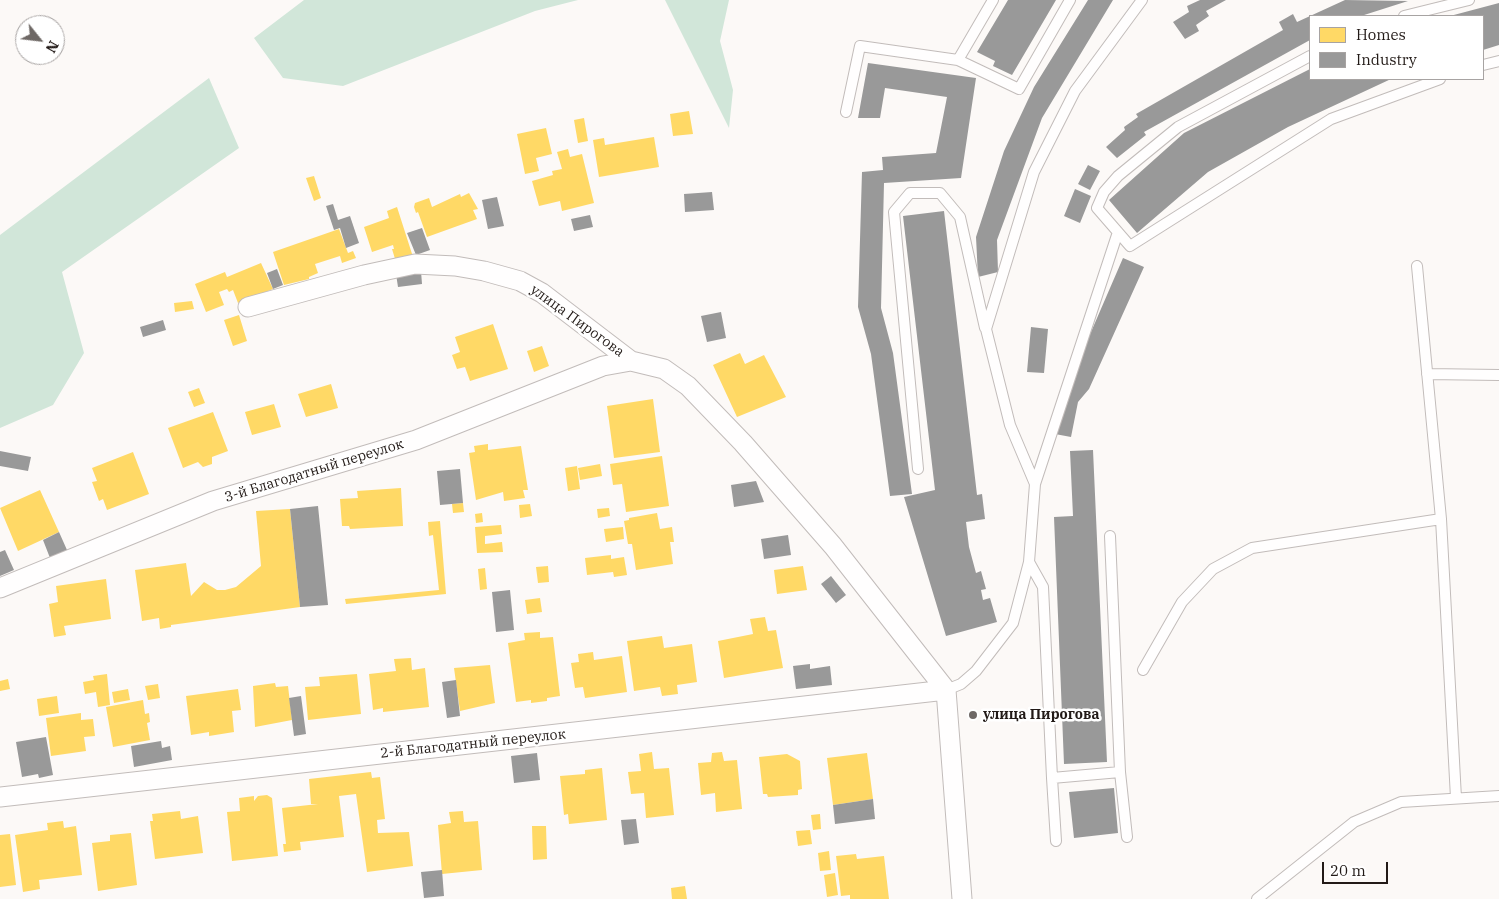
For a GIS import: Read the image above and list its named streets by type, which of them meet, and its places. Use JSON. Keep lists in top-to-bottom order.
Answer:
{
  "streets": {
    "street": ["улица Пирогова", "3-й Благодатный переулок", "2-й Благодатный переулок"]
  },
  "crossings": [
    ["улица Пирогова", "3-й Благодатный переулок"],
    ["улица Пирогова", "2-й Благодатный переулок"]
  ],
  "places": ["улица Пирогова"],
  "legend": ["Homes", "Industry"],
  "scale_bar": "20 m",
  "north": "bottom right"
}
